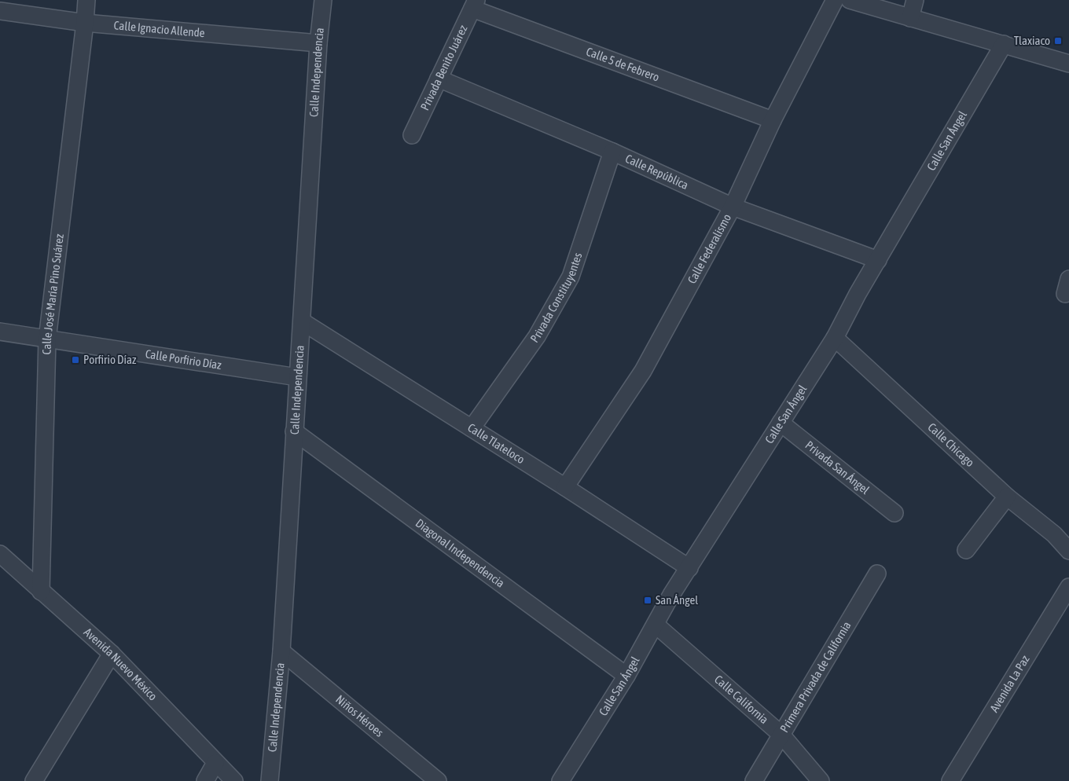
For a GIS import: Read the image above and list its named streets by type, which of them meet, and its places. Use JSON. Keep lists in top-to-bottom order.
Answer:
{
  "streets": {
    "street": [
      "Calle Ignacio Allende",
      "Calle 5 de Febrero",
      "Privada Benito Juárez",
      "Calle Independencia",
      "Calle San Ángel",
      "Calle República",
      "Calle Federalismo",
      "Calle José María Pino Suárez",
      "Privada Constituyentes",
      "Calle Porfirio Díaz",
      "Calle Tlateloco",
      "Calle Chicago",
      "Privada San Ángel",
      "Diagonal Independencia",
      "Avenida Nuevo México",
      "Primera Privada de California",
      "Avenida La Paz",
      "Calle California",
      "Niños Héroes"
    ]
  },
  "crossings": [
    ["Calle Ignacio Allende", "Calle Independencia"],
    ["Calle Ignacio Allende", "Calle José María Pino Suárez"],
    ["Calle 5 de Febrero", "Privada Benito Juárez"],
    ["Calle 5 de Febrero", "Calle Federalismo"],
    ["Privada Benito Juárez", "Calle República"],
    ["Calle Independencia", "Calle Porfirio Díaz"],
    ["Calle Independencia", "Calle Tlateloco"],
    ["Calle Independencia", "Diagonal Independencia"],
    ["Calle Independencia", "Niños Héroes"],
    ["Calle San Ángel", "Calle República"],
    ["Calle San Ángel", "Calle Tlateloco"],
    ["Calle San Ángel", "Calle Chicago"],
    ["Calle San Ángel", "Privada San Ángel"],
    ["Calle San Ángel", "Diagonal Independencia"],
    ["Calle San Ángel", "Calle California"],
    ["Calle República", "Calle Federalismo"],
    ["Calle República", "Privada Constituyentes"],
    ["Calle Federalismo", "Calle Tlateloco"],
    ["Calle José María Pino Suárez", "Calle Porfirio Díaz"],
    ["Calle José María Pino Suárez", "Avenida Nuevo México"],
    ["Privada Constituyentes", "Calle Tlateloco"],
    ["Primera Privada de California", "Calle California"]
  ],
  "places": {
    "transit": ["Tlaxiaco", "Porfirio Díaz", "San Ángel"]
  }
}
